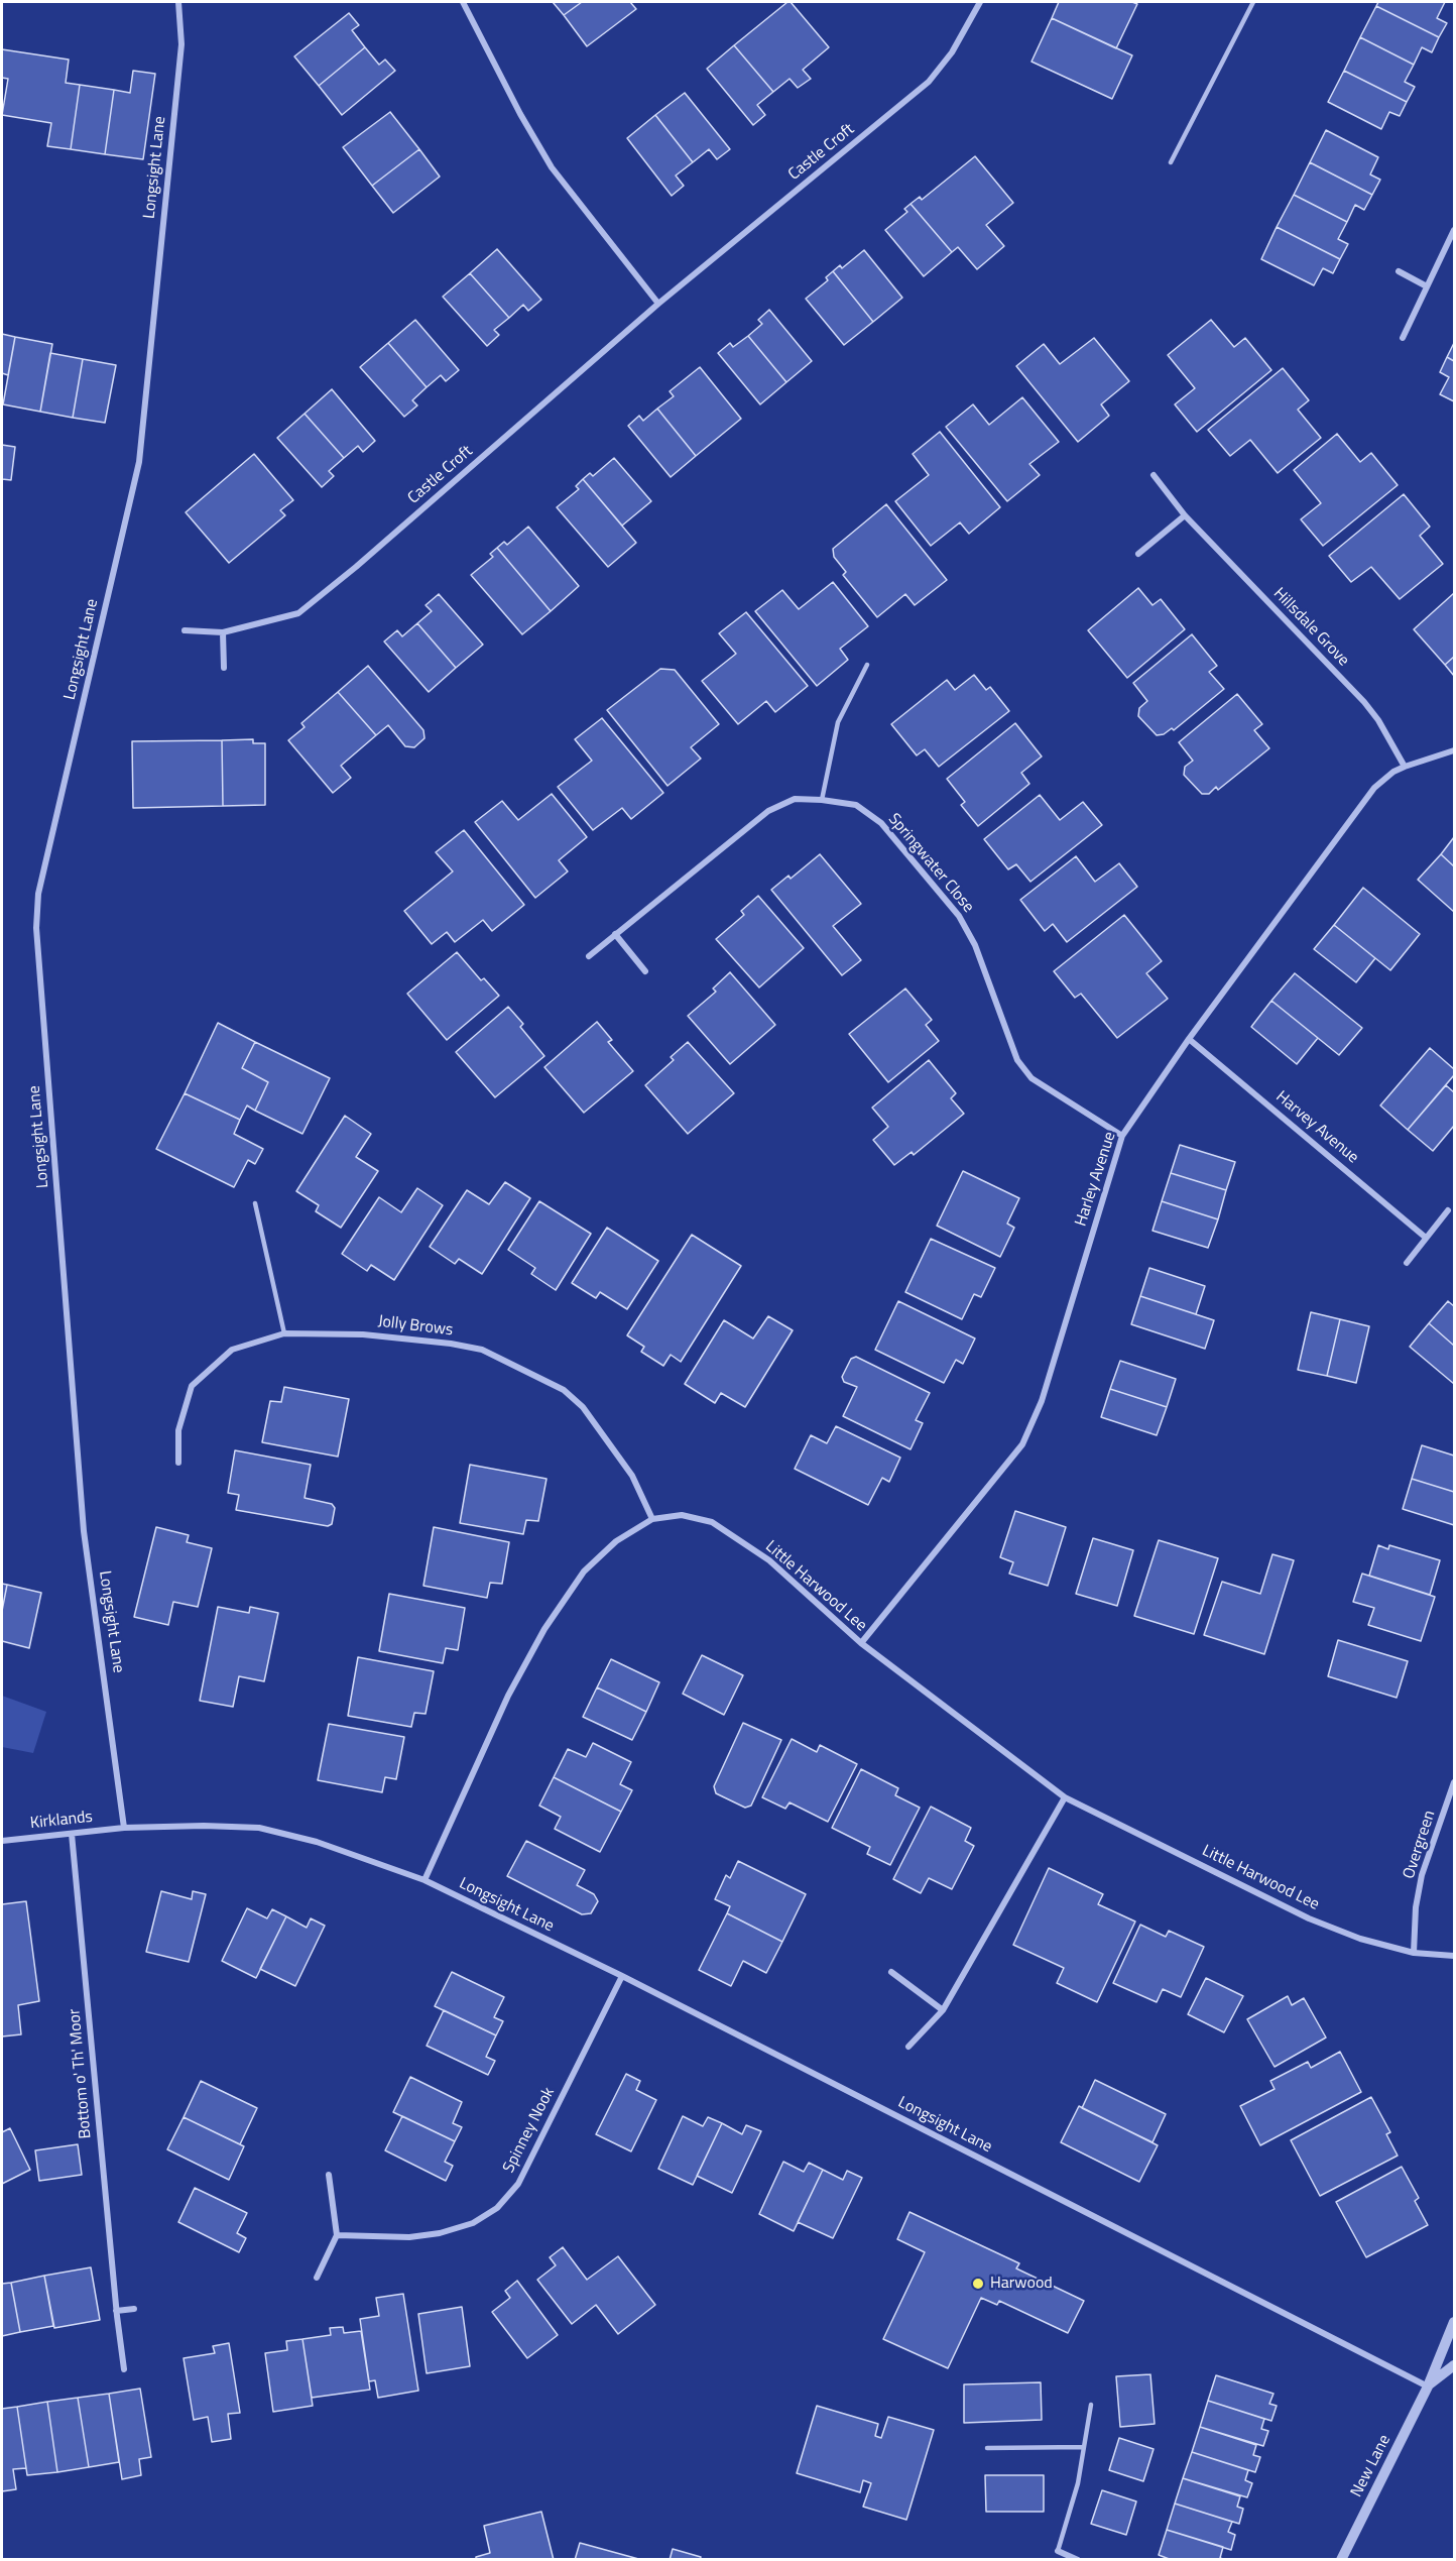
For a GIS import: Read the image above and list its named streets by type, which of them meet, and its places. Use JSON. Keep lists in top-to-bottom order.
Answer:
{
  "streets": {
    "street": [
      "Castle Croft",
      "Longsight Lane",
      "Hillsdale Grove",
      "Springwater Close",
      "Harvey Avenue",
      "Harley Avenue",
      "Jolly Brows",
      "Little Harwood Lee",
      "Kirklands",
      "Overgreen",
      "Bottom o' Th' Moor",
      "Spinney Nook",
      "New Lane"
    ]
  },
  "crossings": [
    ["Longsight Lane", "Little Harwood Lee"],
    ["Longsight Lane", "Kirklands"],
    ["Longsight Lane", "Spinney Nook"],
    ["Longsight Lane", "New Lane"],
    ["Hillsdale Grove", "Harley Avenue"],
    ["Springwater Close", "Harley Avenue"],
    ["Harvey Avenue", "Harley Avenue"],
    ["Harley Avenue", "Little Harwood Lee"],
    ["Jolly Brows", "Little Harwood Lee"],
    ["Little Harwood Lee", "Overgreen"],
    ["Kirklands", "Bottom o' Th' Moor"]
  ],
  "places": ["Harwood"]
}
